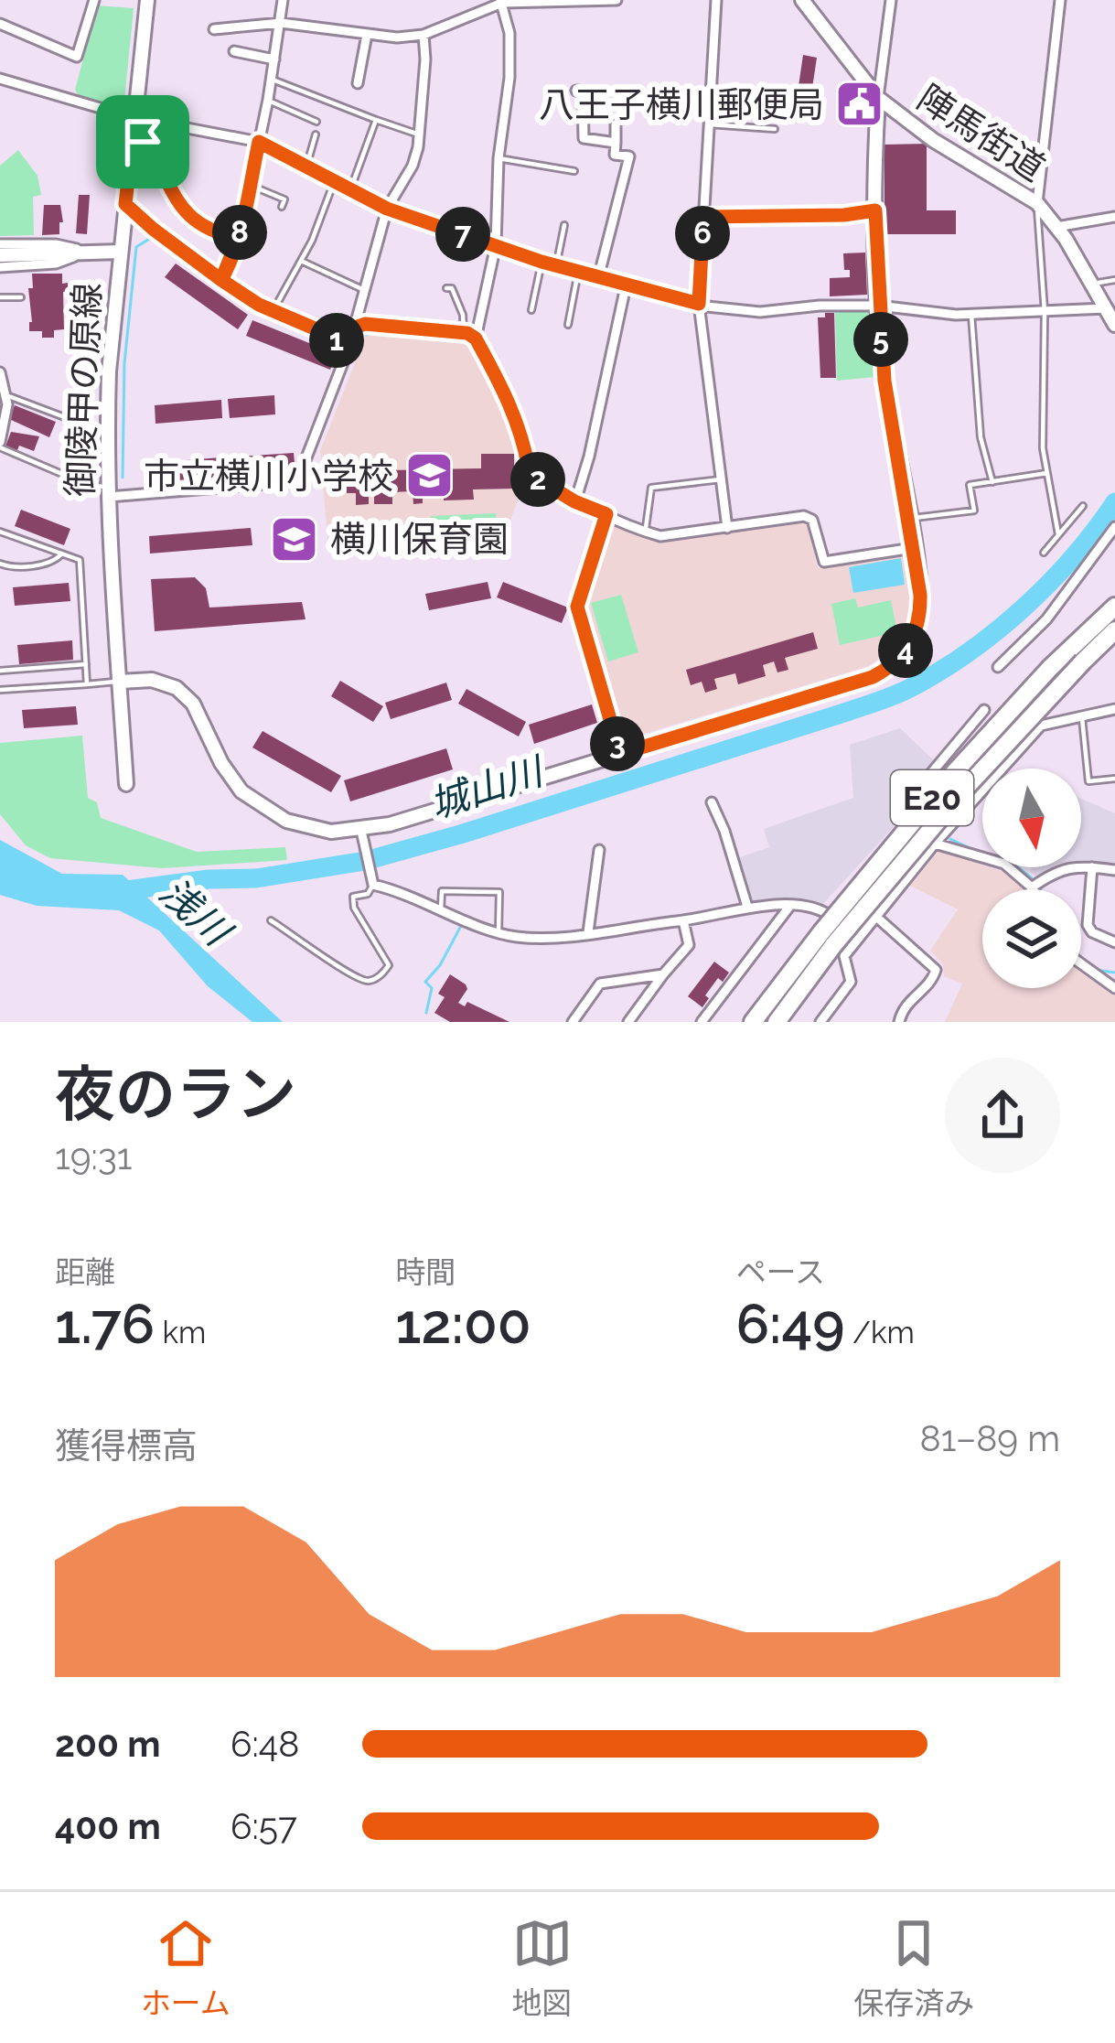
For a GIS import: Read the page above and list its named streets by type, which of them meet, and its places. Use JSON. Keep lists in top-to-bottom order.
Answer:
{
  "streets": {
    "highway": ["E20"],
    "street": ["陣馬街道", "御陵甲の原線"]
  },
  "water": ["城山川", "浅川"],
  "places": {
    "public building": ["八王子横川郵便局"],
    "school or university": ["市立横川小学校", "横川保育園"]
  },
  "north": "bottom",
  "page": {
    "pins": [
      "8",
      "6",
      "7",
      "5",
      "1",
      "2",
      "4",
      "3"
    ],
    "heading": ["夜のラン", "19:31"],
    "stats": [
      ["距離", "1.76 km"],
      ["時間", "12:00"],
      ["ペース", "6:49 /km"]
    ],
    "chart": ["獲得標高", "81–89 m"],
    "list": [
      {
        "name": "200 m",
        "note": "6:48"
      },
      {
        "name": "400 m",
        "note": "6:57"
      }
    ],
    "tabs": ["ホーム", "地図", "保存済み"]
  }
}
